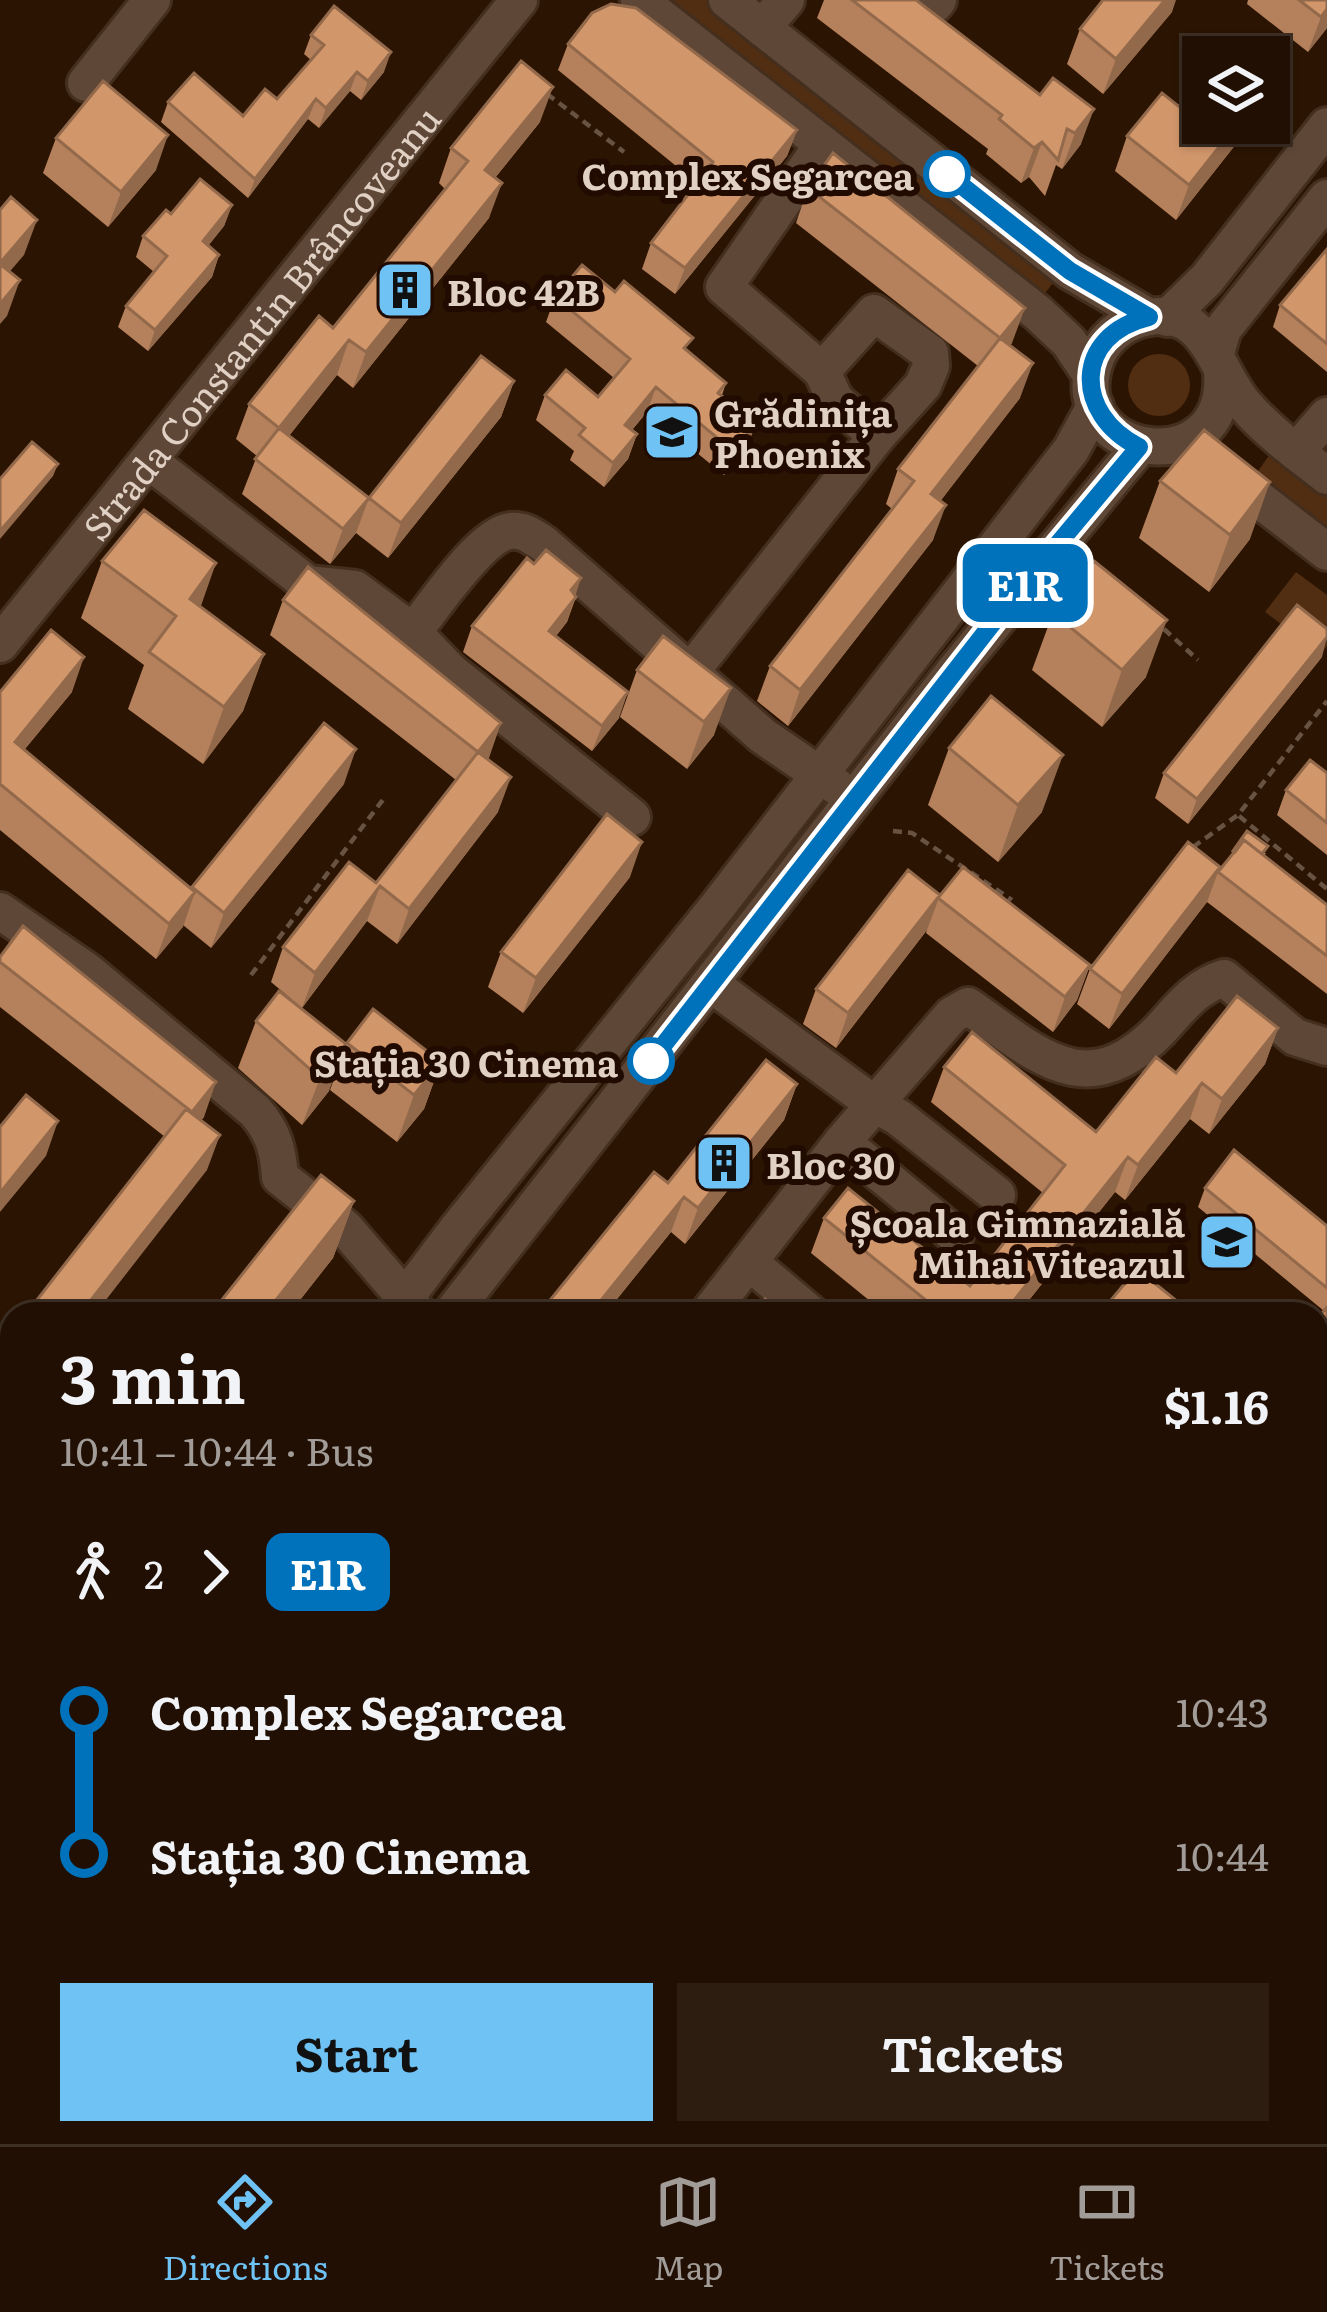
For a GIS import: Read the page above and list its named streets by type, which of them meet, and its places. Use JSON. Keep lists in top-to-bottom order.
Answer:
{
  "streets": {
    "street": ["Strada Constantin Brâncoveanu"]
  },
  "places": {
    "other": ["Complex Segarcea", "Stația 30 Cinema"],
    "building": ["Bloc 42B", "Bloc 30"],
    "school or university": ["Grădinița Phoenix", "Școala Gimnazială Mihai Viteazul"]
  },
  "lines": ["bus line E1R"],
  "page": {
    "on_map": "E1R",
    "heading": ["3 min", "10:41 – 10:44 · Bus", "$1.16"],
    "legs": ["2", "E1R"],
    "list": [
      {
        "name": "Complex Segarcea",
        "value": "10:43"
      },
      {
        "name": "Stația 30 Cinema",
        "value": "10:44"
      }
    ],
    "buttons": ["Start", "Tickets"],
    "tabs": ["Directions", "Map", "Tickets"]
  }
}
